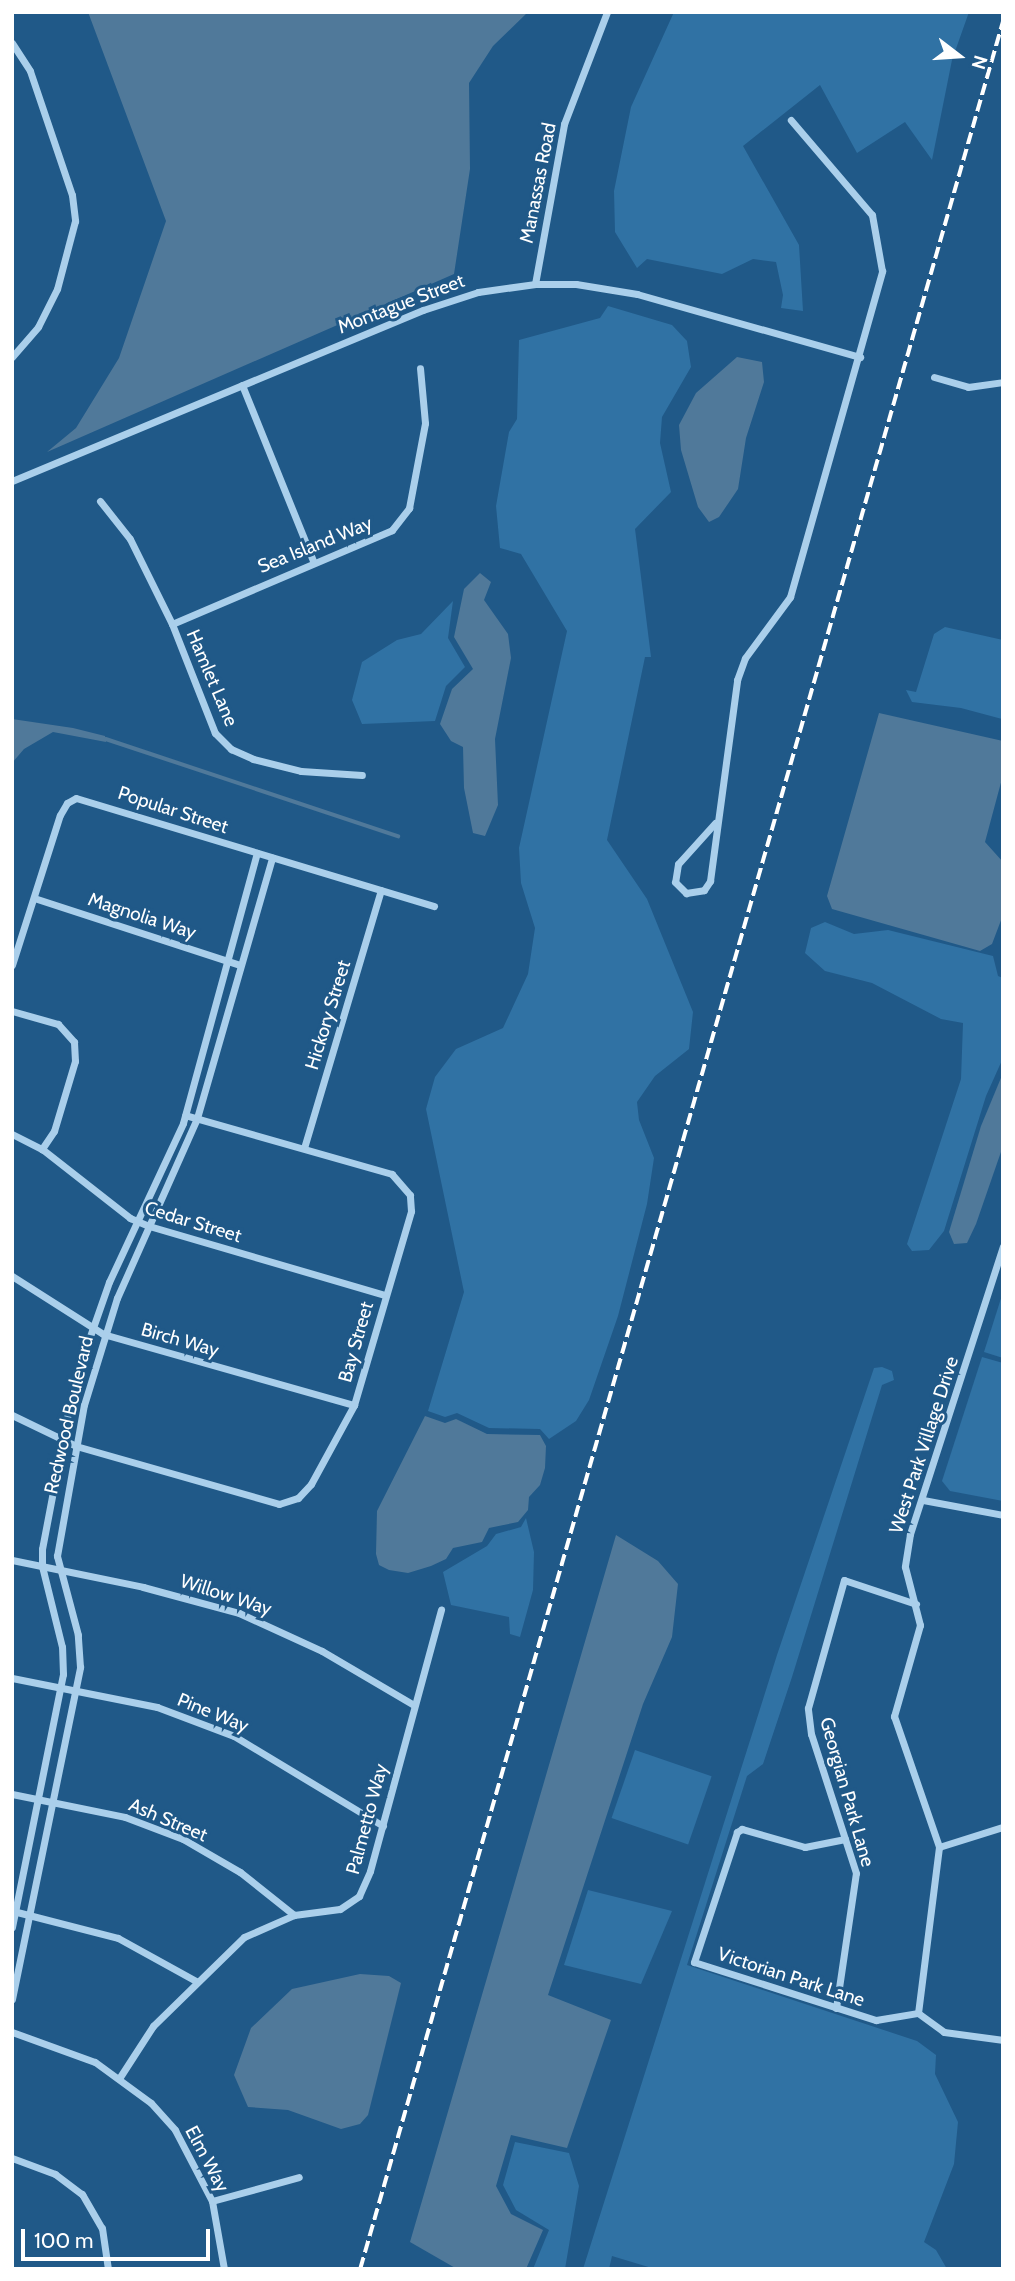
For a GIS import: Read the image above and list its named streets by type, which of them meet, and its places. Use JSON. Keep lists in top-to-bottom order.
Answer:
{
  "streets": {
    "street": [
      "Manassas Road",
      "Montague Street",
      "Sea Island Way",
      "Hamlet Lane",
      "Popular Street",
      "Magnolia Way",
      "Hickory Street",
      "Cedar Street",
      "Birch Way",
      "Bay Street",
      "Redwood Boulevard",
      "West Park Village Drive",
      "Willow Way",
      "Pine Way",
      "Georgian Park Lane",
      "Palmetto Way",
      "Ash Street",
      "Victorian Park Lane",
      "Elm Way"
    ]
  },
  "crossings": [
    ["Manassas Road", "Montague Street"],
    ["Sea Island Way", "Hamlet Lane"],
    ["Popular Street", "Magnolia Way"],
    ["Popular Street", "Hickory Street"],
    ["Popular Street", "Redwood Boulevard"],
    ["Magnolia Way", "Redwood Boulevard"],
    ["Hickory Street", "Bay Street"],
    ["Cedar Street", "Bay Street"],
    ["Cedar Street", "Redwood Boulevard"],
    ["Birch Way", "Bay Street"],
    ["Birch Way", "Redwood Boulevard"],
    ["Bay Street", "Redwood Boulevard"],
    ["Redwood Boulevard", "Willow Way"],
    ["Redwood Boulevard", "Pine Way"],
    ["Redwood Boulevard", "Ash Street"],
    ["West Park Village Drive", "Georgian Park Lane"],
    ["West Park Village Drive", "Victorian Park Lane"],
    ["Willow Way", "Palmetto Way"],
    ["Pine Way", "Palmetto Way"],
    ["Georgian Park Lane", "Victorian Park Lane"],
    ["Palmetto Way", "Ash Street"],
    ["Palmetto Way", "Elm Way"]
  ],
  "scale_bar": "100 m",
  "north": "right"
}
